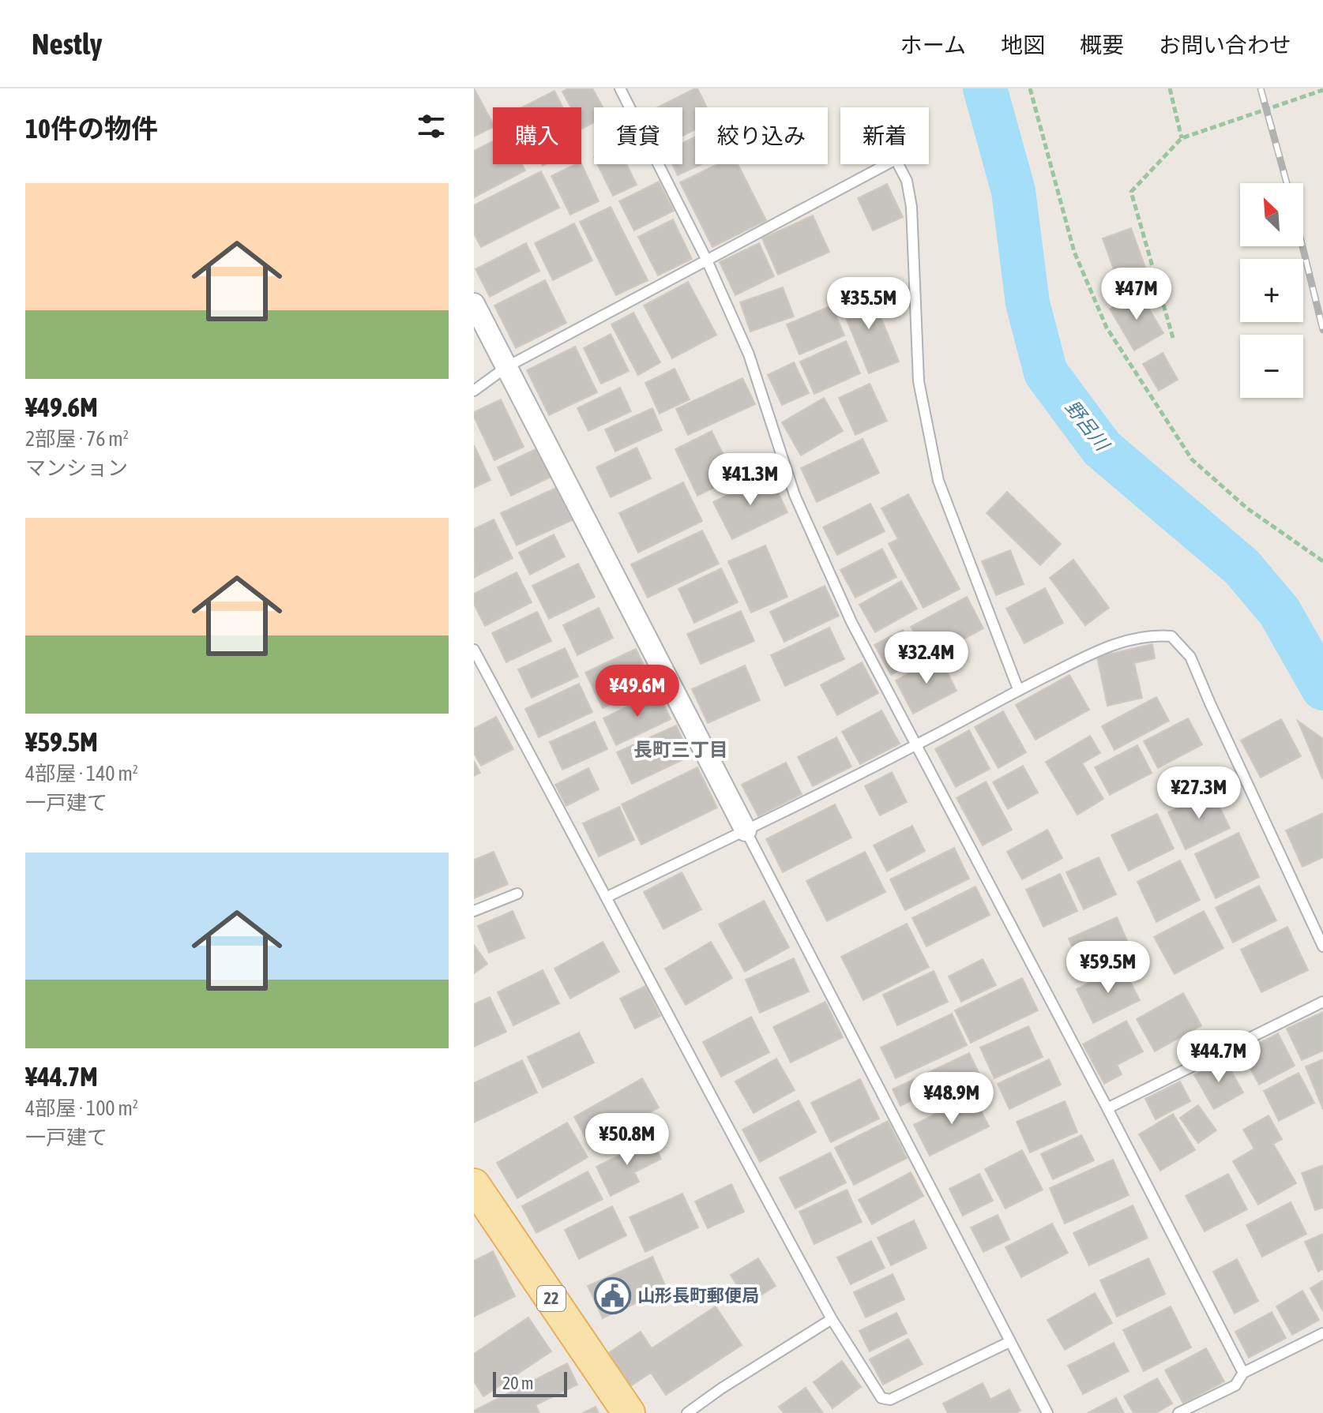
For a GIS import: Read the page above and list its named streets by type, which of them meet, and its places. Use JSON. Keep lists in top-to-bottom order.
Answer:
{
  "streets": {
    "main road": ["22"]
  },
  "districts": ["長町三丁目"],
  "water": ["野呂川"],
  "places": {
    "public building": ["山形長町郵便局"]
  },
  "scale_bar": "20 m",
  "north": "top left",
  "page": {
    "header": "Nestly",
    "nav": [
      "ホーム",
      "地図",
      "概要",
      "お問い合わせ"
    ],
    "heading": "10件の物件",
    "chip": [
      "購入",
      "賃貸",
      "絞り込み",
      "新着"
    ],
    "list": [
      {
        "name": "¥49.6M",
        "note": "2部屋 · 76 m² · マンション"
      },
      {
        "name": "¥59.5M",
        "note": "4部屋 · 140 m² · 一戸建て"
      },
      {
        "name": "¥44.7M",
        "note": "4部屋 · 100 m² · 一戸建て"
      }
    ],
    "map_buttons": ["+", "−"],
    "price": [
      "¥47M",
      "¥35.5M",
      "¥41.3M",
      "¥32.4M",
      "¥49.6M",
      "¥27.3M",
      "¥59.5M",
      "¥44.7M",
      "¥48.9M",
      "¥50.8M"
    ],
    "scale": "20 m"
  }
}
